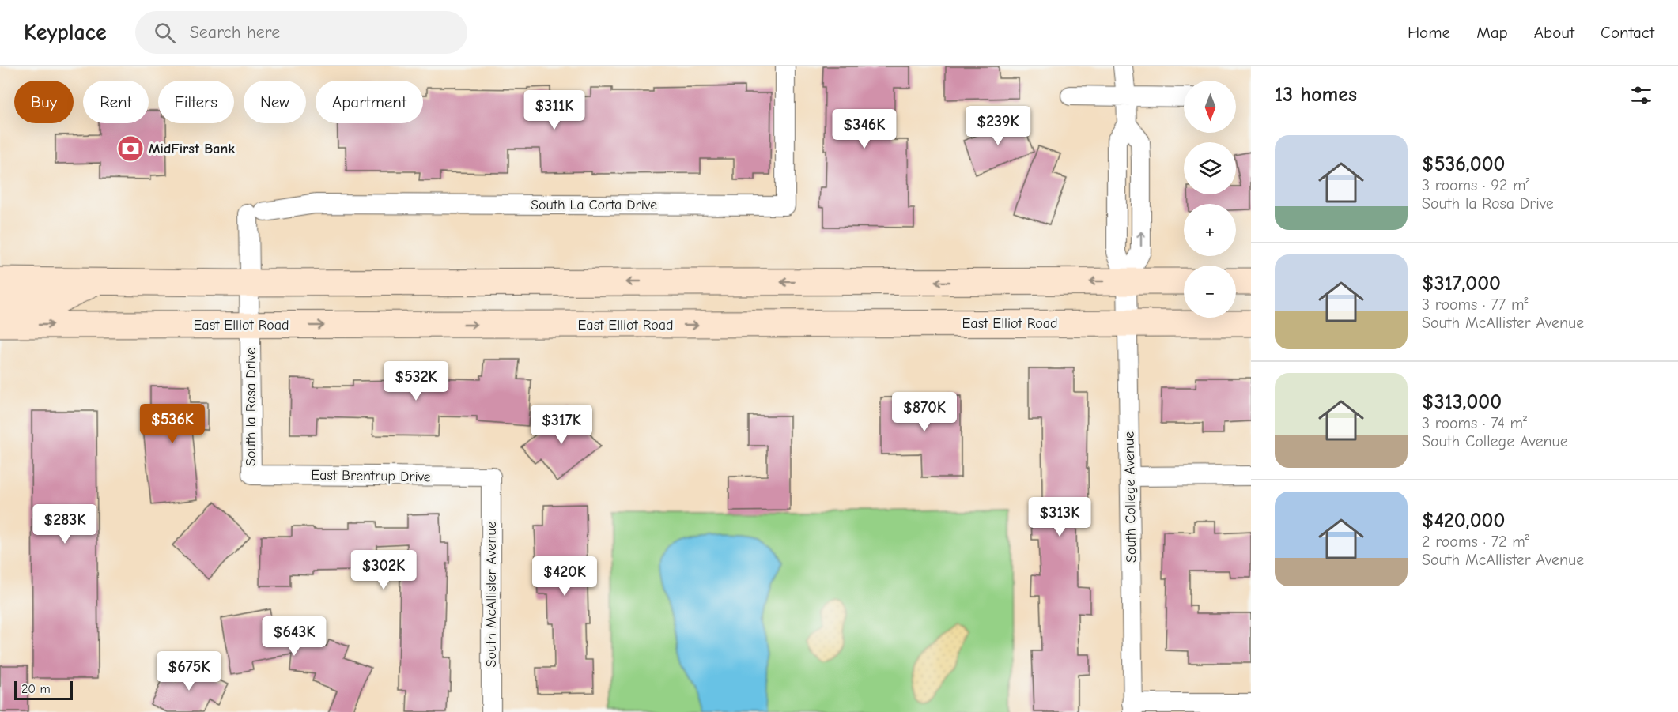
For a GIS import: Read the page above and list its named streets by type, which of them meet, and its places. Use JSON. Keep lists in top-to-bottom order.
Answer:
{
  "streets": {
    "main road": ["East Elliot Road"],
    "street": [
      "South La Corta Drive",
      "South la Rosa Drive",
      "East Brentrup Drive",
      "South College Avenue",
      "South McAllister Avenue"
    ]
  },
  "crossings": [
    ["South La Corta Drive", "South la Rosa Drive"],
    ["East Elliot Road", "South la Rosa Drive"],
    ["East Elliot Road", "South College Avenue"],
    ["South la Rosa Drive", "East Brentrup Drive"],
    ["East Brentrup Drive", "South McAllister Avenue"]
  ],
  "places": {
    "bank": ["MidFirst Bank"]
  },
  "scale_bar": "20 m",
  "north": "bottom",
  "page": {
    "header": "Keyplace",
    "search": "Search here",
    "nav": [
      "Home",
      "Map",
      "About",
      "Contact"
    ],
    "heading": "13 homes",
    "map_buttons": ["+", "−"],
    "chip": [
      "Buy",
      "Rent",
      "Filters",
      "New",
      "Apartment"
    ],
    "price": [
      "$311K",
      "$239K",
      "$346K",
      "$532K",
      "$870K",
      "$536K",
      "$317K",
      "$313K",
      "$283K",
      "$302K",
      "$420K",
      "$643K",
      "$675K"
    ],
    "list": [
      {
        "name": "$536,000",
        "note": "3 rooms · 92 m² · South la Rosa Drive"
      },
      {
        "name": "$317,000",
        "note": "3 rooms · 77 m² · South McAllister Avenue"
      },
      {
        "name": "$313,000",
        "note": "3 rooms · 74 m² · South College Avenue"
      },
      {
        "name": "$420,000",
        "note": "2 rooms · 72 m² · South McAllister Avenue"
      }
    ],
    "scale": "20 m"
  }
}
